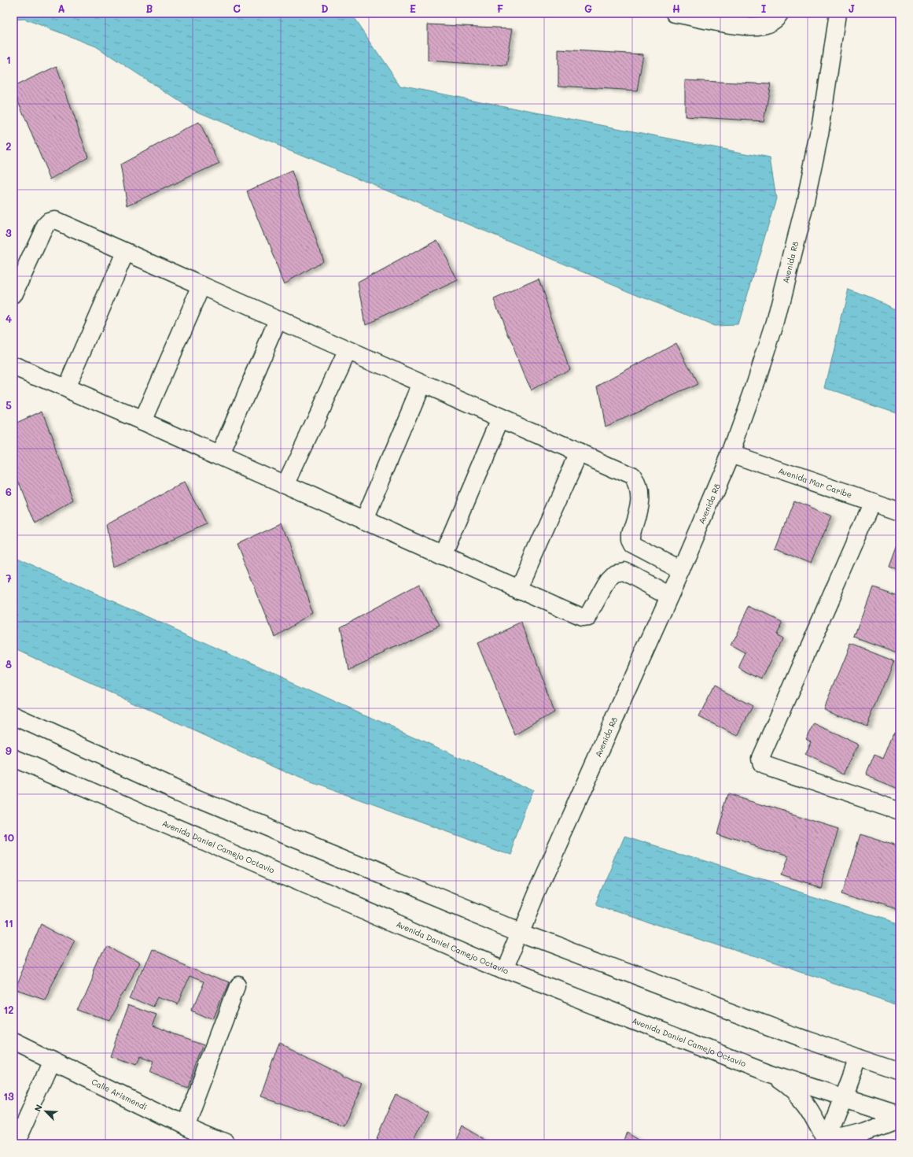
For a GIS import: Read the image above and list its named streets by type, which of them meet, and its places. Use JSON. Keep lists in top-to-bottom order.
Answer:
{
  "streets": {
    "street": [
      "Avenida R8",
      "Avenida Mar Caribe",
      "Avenida Daniel Camejo Octavio",
      "Calle Arismendi"
    ]
  },
  "crossings": [
    ["Avenida R8", "Avenida Mar Caribe"],
    ["Avenida R8", "Avenida Daniel Camejo Octavio"]
  ],
  "north": "top left",
  "grid": {
    "columns": [
      "A",
      "B",
      "C",
      "D",
      "E",
      "F",
      "G",
      "H",
      "I",
      "J"
    ],
    "rows": [
      "1",
      "2",
      "3",
      "4",
      "5",
      "6",
      "7",
      "8",
      "9",
      "10",
      "11",
      "12",
      "13"
    ]
  }
}
